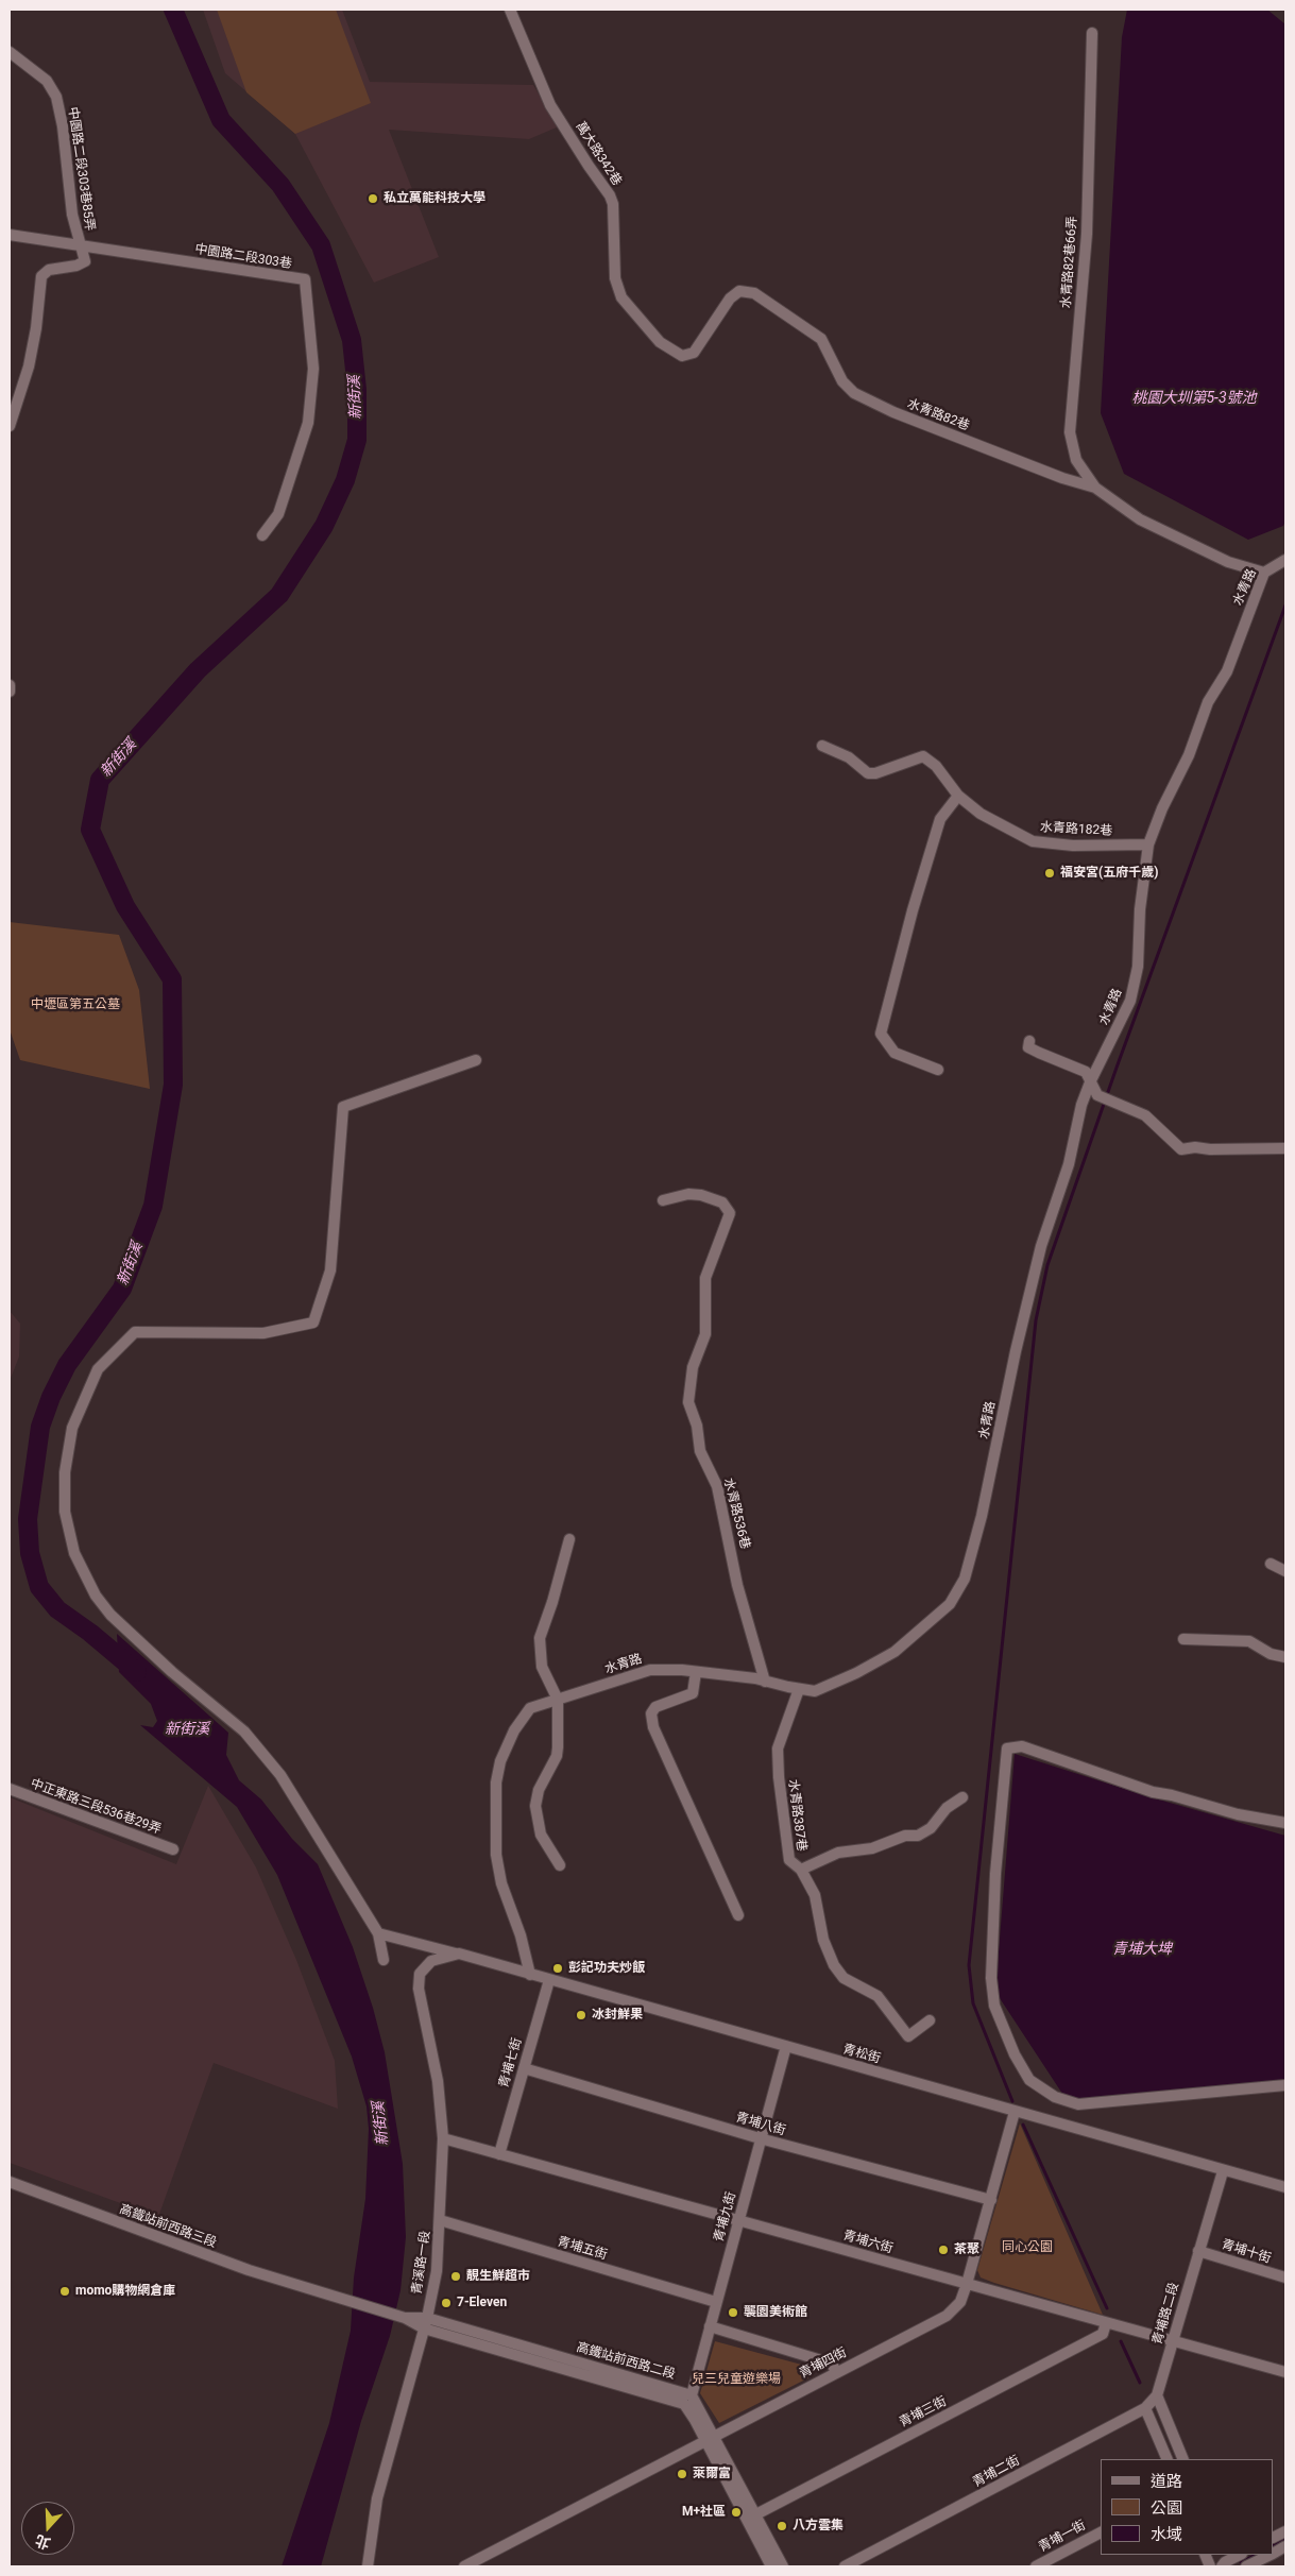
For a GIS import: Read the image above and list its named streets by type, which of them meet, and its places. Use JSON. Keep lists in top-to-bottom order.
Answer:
{
  "streets": {
    "street": [
      "萬大路342巷",
      "中園路二段303巷85弄",
      "中園路二段303巷",
      "水青路82巷66弄",
      "水青路82巷",
      "水青路",
      "水青路182巷",
      "水青路536巷",
      "中正東路三段536巷29弄",
      "水青路387巷",
      "青松街",
      "青埔七街",
      "青埔八街",
      "青埔九街",
      "高鐵站前西路三段",
      "青埔六街",
      "青埔五街",
      "青埔十街",
      "青溪路一段",
      "青埔路二段",
      "高鐵站前西路二段",
      "青埔四街",
      "青埔三街",
      "青埔二街",
      "青埔一街"
    ]
  },
  "crossings": [
    ["萬大路342巷", "水青路82巷"],
    ["中園路二段303巷85弄", "中園路二段303巷"],
    ["水青路82巷66弄", "水青路82巷"],
    ["水青路82巷", "水青路"],
    ["水青路", "水青路182巷"],
    ["水青路", "水青路536巷"],
    ["水青路", "水青路387巷"],
    ["水青路", "青松街"],
    ["青松街", "青埔七街"],
    ["青松街", "青埔九街"],
    ["青松街", "青溪路一段"],
    ["青松街", "青埔路二段"],
    ["青松街", "青埔四街"],
    ["青埔七街", "青埔八街"],
    ["青埔七街", "青埔六街"],
    ["青埔八街", "青埔九街"],
    ["青埔八街", "青埔四街"],
    ["青埔九街", "青埔六街"],
    ["青埔九街", "青埔五街"],
    ["青埔九街", "高鐵站前西路二段"],
    ["高鐵站前西路三段", "青溪路一段"],
    ["高鐵站前西路三段", "高鐵站前西路二段"],
    ["青埔六街", "青溪路一段"],
    ["青埔六街", "青埔路二段"],
    ["青埔六街", "青埔四街"],
    ["青埔六街", "青埔三街"],
    ["青埔五街", "青溪路一段"],
    ["青埔十街", "青埔路二段"],
    ["青溪路一段", "高鐵站前西路二段"],
    ["青埔路二段", "青埔二街"],
    ["高鐵站前西路二段", "青埔四街"],
    ["高鐵站前西路二段", "青埔三街"]
  ],
  "water": ["新街溪", "桃園大圳第5-3號池", "青埔大埤"],
  "parks": ["中壢區第五公墓", "同心公園", "兒三兒童遊樂場"],
  "places": [
    "私立萬能科技大學",
    "福安宮(五府千歲)",
    "彭記功夫炒飯",
    "冰封鮮果",
    "茶聚",
    "靚生鮮超市",
    "momo購物網倉庫",
    "7-Eleven",
    "襲園美術館",
    "萊爾富",
    "M+社區",
    "八方雲集"
  ],
  "legend": ["道路", "公園", "水域"],
  "north": "bottom"
}
